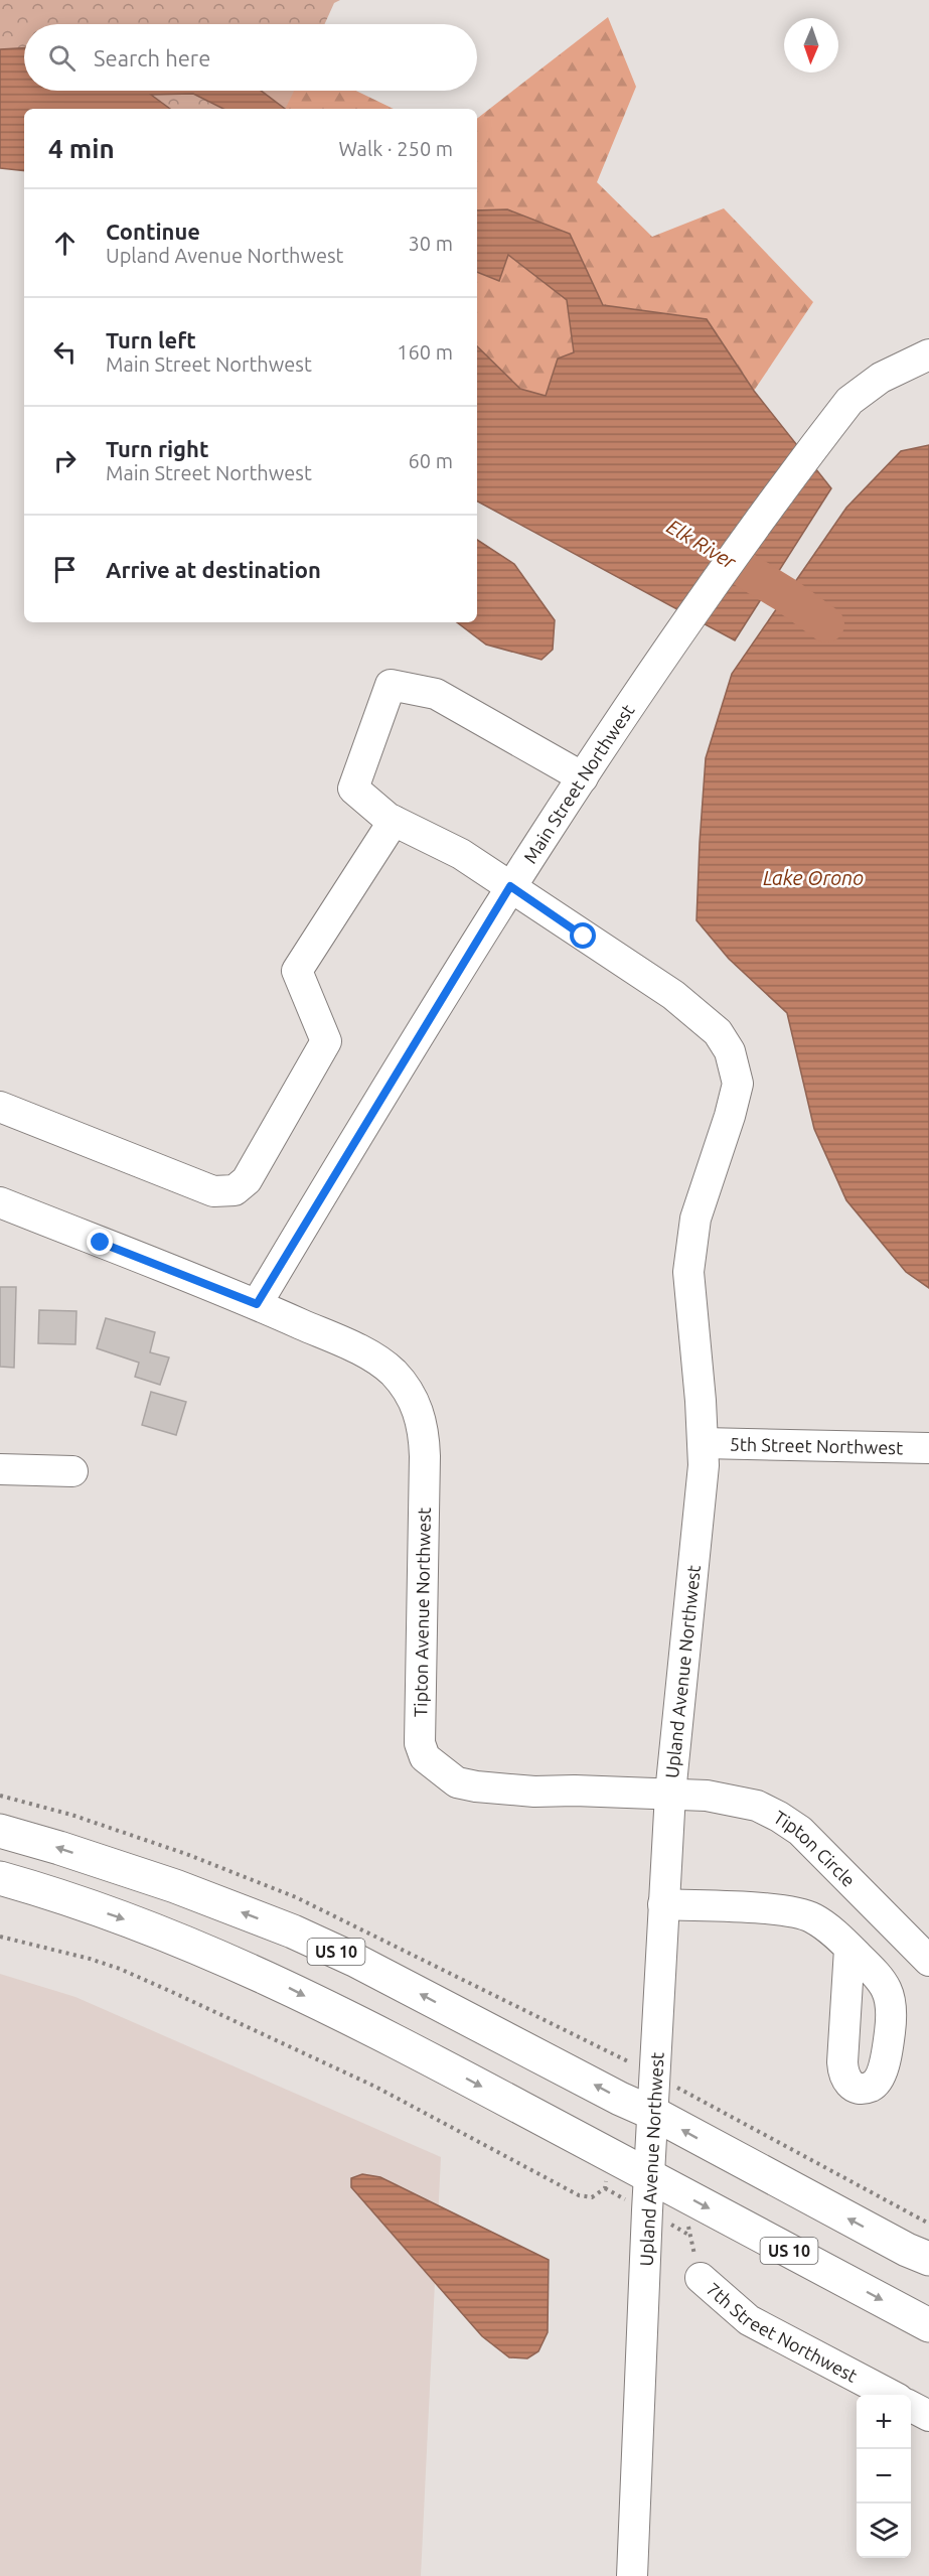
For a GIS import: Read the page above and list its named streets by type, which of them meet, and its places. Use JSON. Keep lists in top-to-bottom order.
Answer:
{
  "streets": {
    "highway": ["US 10"],
    "street": [
      "Main Street Northwest",
      "5th Street Northwest",
      "Tipton Avenue Northwest",
      "Upland Avenue Northwest",
      "Tipton Circle",
      "7th Street Northwest"
    ]
  },
  "crossings": [
    ["Main Street Northwest", "Tipton Avenue Northwest"],
    ["Main Street Northwest", "Upland Avenue Northwest"],
    ["5th Street Northwest", "Upland Avenue Northwest"],
    ["Tipton Avenue Northwest", "Upland Avenue Northwest"],
    ["Tipton Avenue Northwest", "Tipton Circle"],
    ["Upland Avenue Northwest", "Tipton Circle"],
    ["Upland Avenue Northwest", "US 10"]
  ],
  "water": ["Elk River", "Lake Orono"],
  "north": "bottom",
  "page": {
    "search": "Search here",
    "heading": ["4 min", "Walk · 250 m"],
    "list": [
      ["Continue", "Upland Avenue Northwest", "30 m"],
      ["Turn left", "Main Street Northwest", "160 m"],
      ["Turn right", "Main Street Northwest", "60 m"],
      "Arrive at destination"
    ],
    "map_buttons": ["+", "−"]
  }
}
